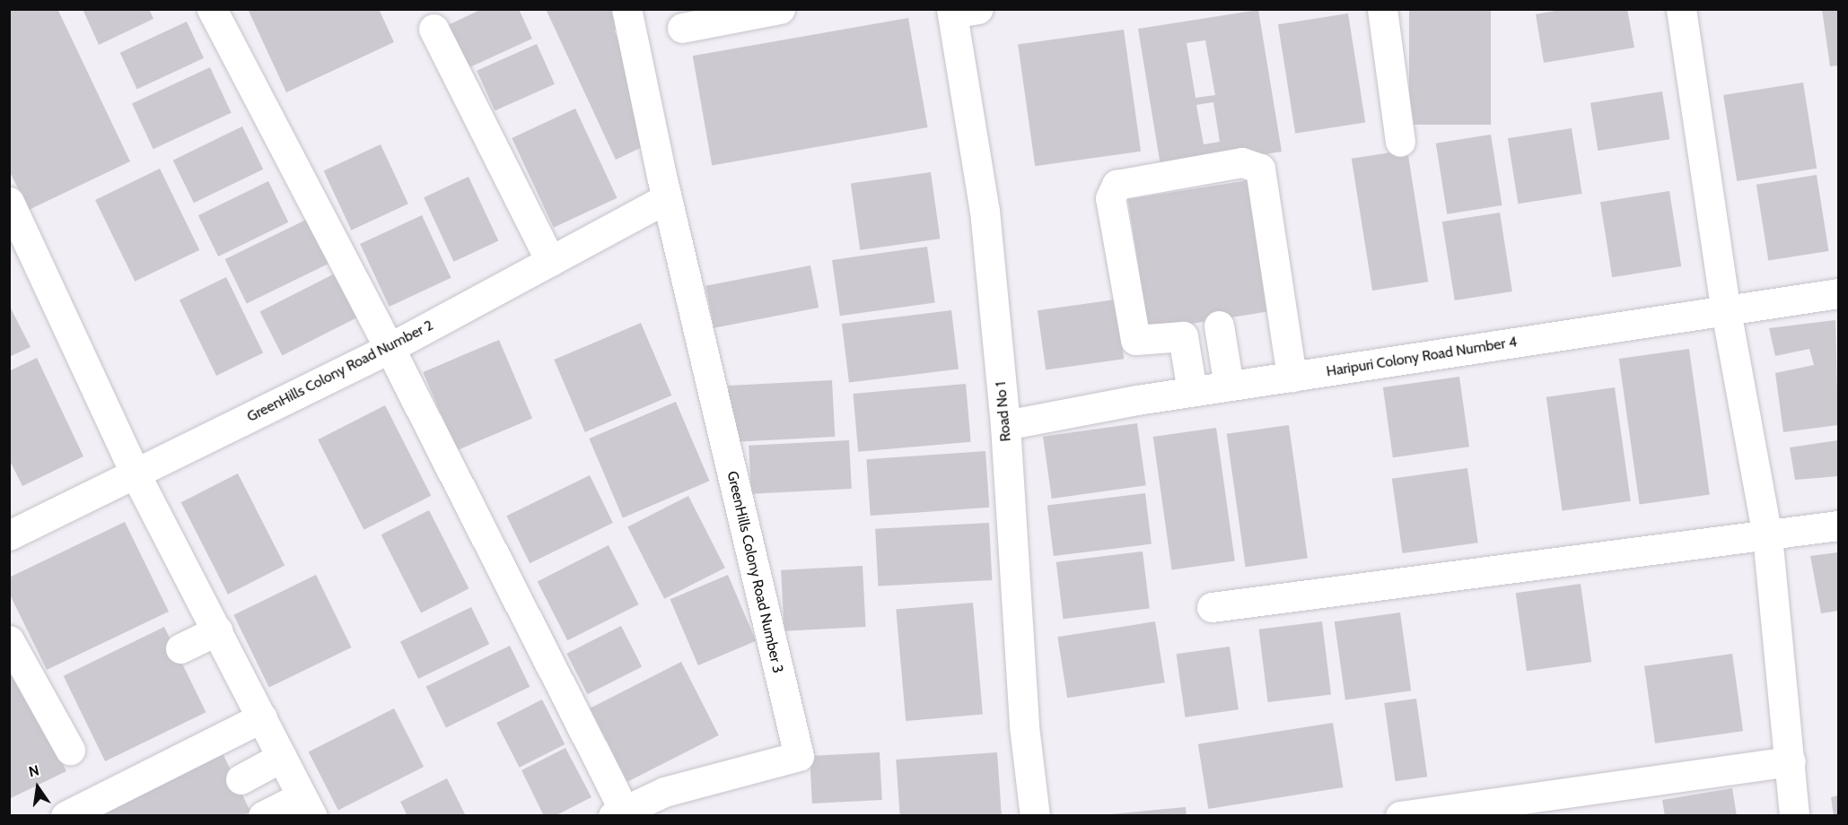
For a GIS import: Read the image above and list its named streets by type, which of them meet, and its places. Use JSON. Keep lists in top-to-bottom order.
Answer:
{
  "streets": {
    "street": [
      "Haripuri Colony Road Number 4",
      "GreenHills Colony Road Number 2",
      "Road No 1",
      "GreenHills Colony Road Number 3"
    ]
  },
  "crossings": [
    ["Haripuri Colony Road Number 4", "Road No 1"],
    ["GreenHills Colony Road Number 2", "GreenHills Colony Road Number 3"]
  ],
  "north": "top"
}
